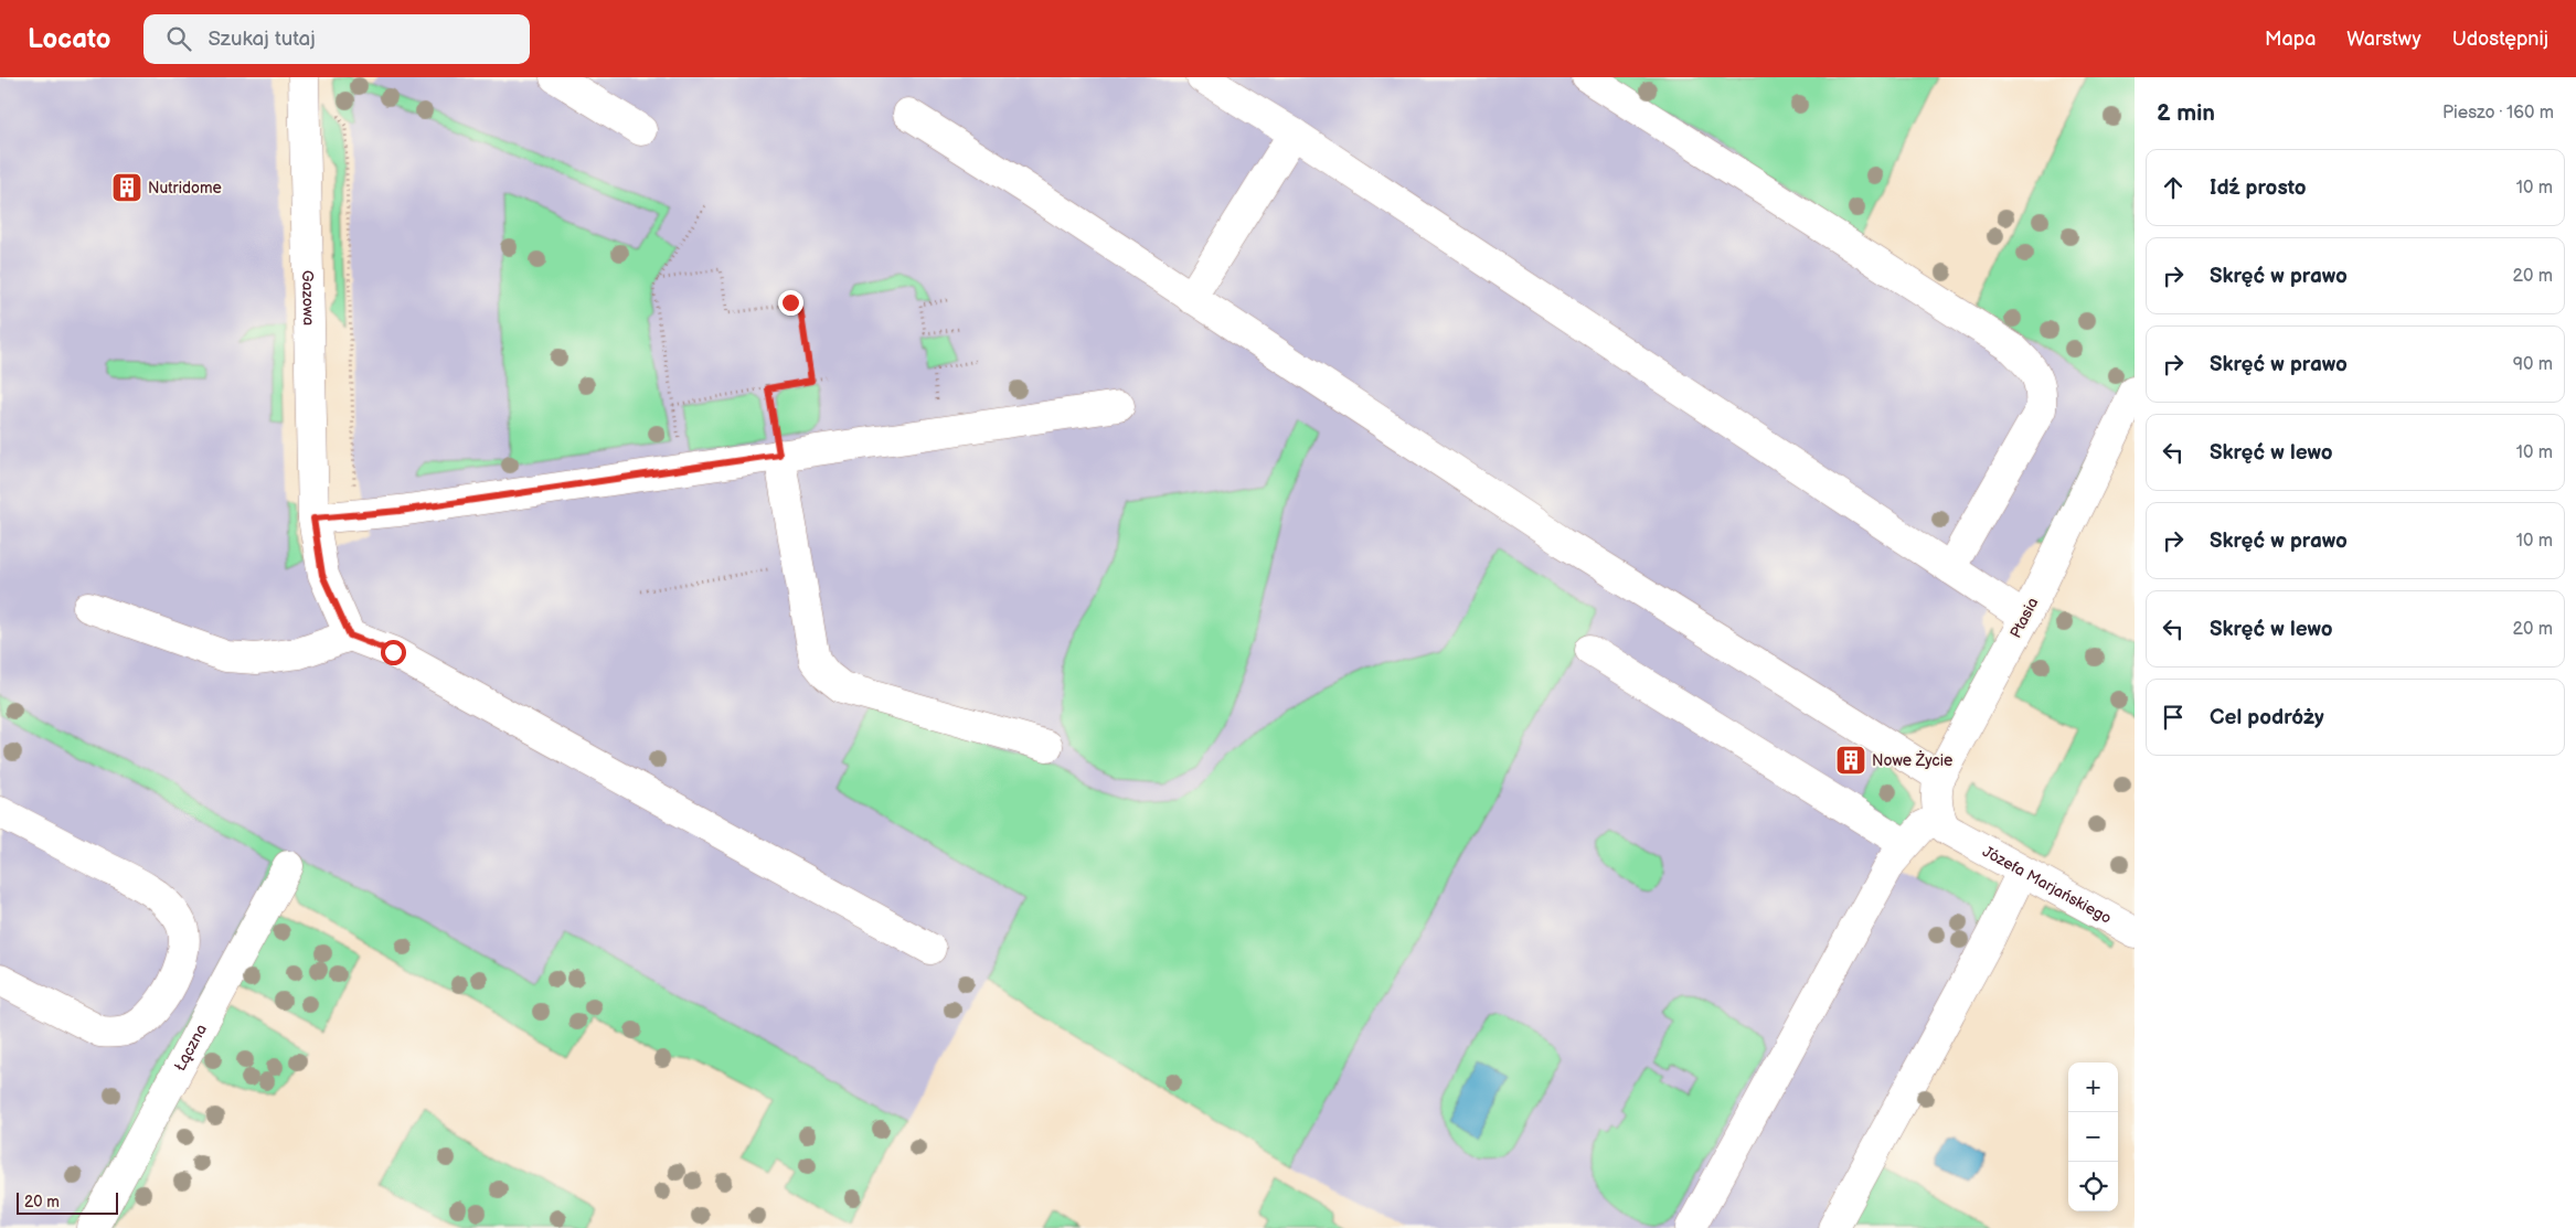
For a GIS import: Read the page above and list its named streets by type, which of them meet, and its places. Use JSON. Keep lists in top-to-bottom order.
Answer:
{
  "streets": {
    "street": [
      "Gazowa",
      "Ptasia",
      "Józefa Marjańskiego",
      "Łączna"
    ]
  },
  "crossings": [
    ["Ptasia", "Józefa Marjańskiego"]
  ],
  "places": {
    "building": ["Nutridome", "Nowe Życie"]
  },
  "scale_bar": "20 m",
  "page": {
    "header": "Locato",
    "search": "Szukaj tutaj",
    "nav": ["Mapa", "Warstwy", "Udostępnij"],
    "heading": ["2 min", "Pieszo · 160 m"],
    "list": [
      ["Idź prosto", "10 m"],
      ["Skręć w prawo", "20 m"],
      ["Skręć w prawo", "90 m"],
      ["Skręć w lewo", "10 m"],
      ["Skręć w prawo", "10 m"],
      ["Skręć w lewo", "20 m"],
      "Cel podróży"
    ],
    "map_buttons": ["+", "−"],
    "scale": "20 m"
  }
}
